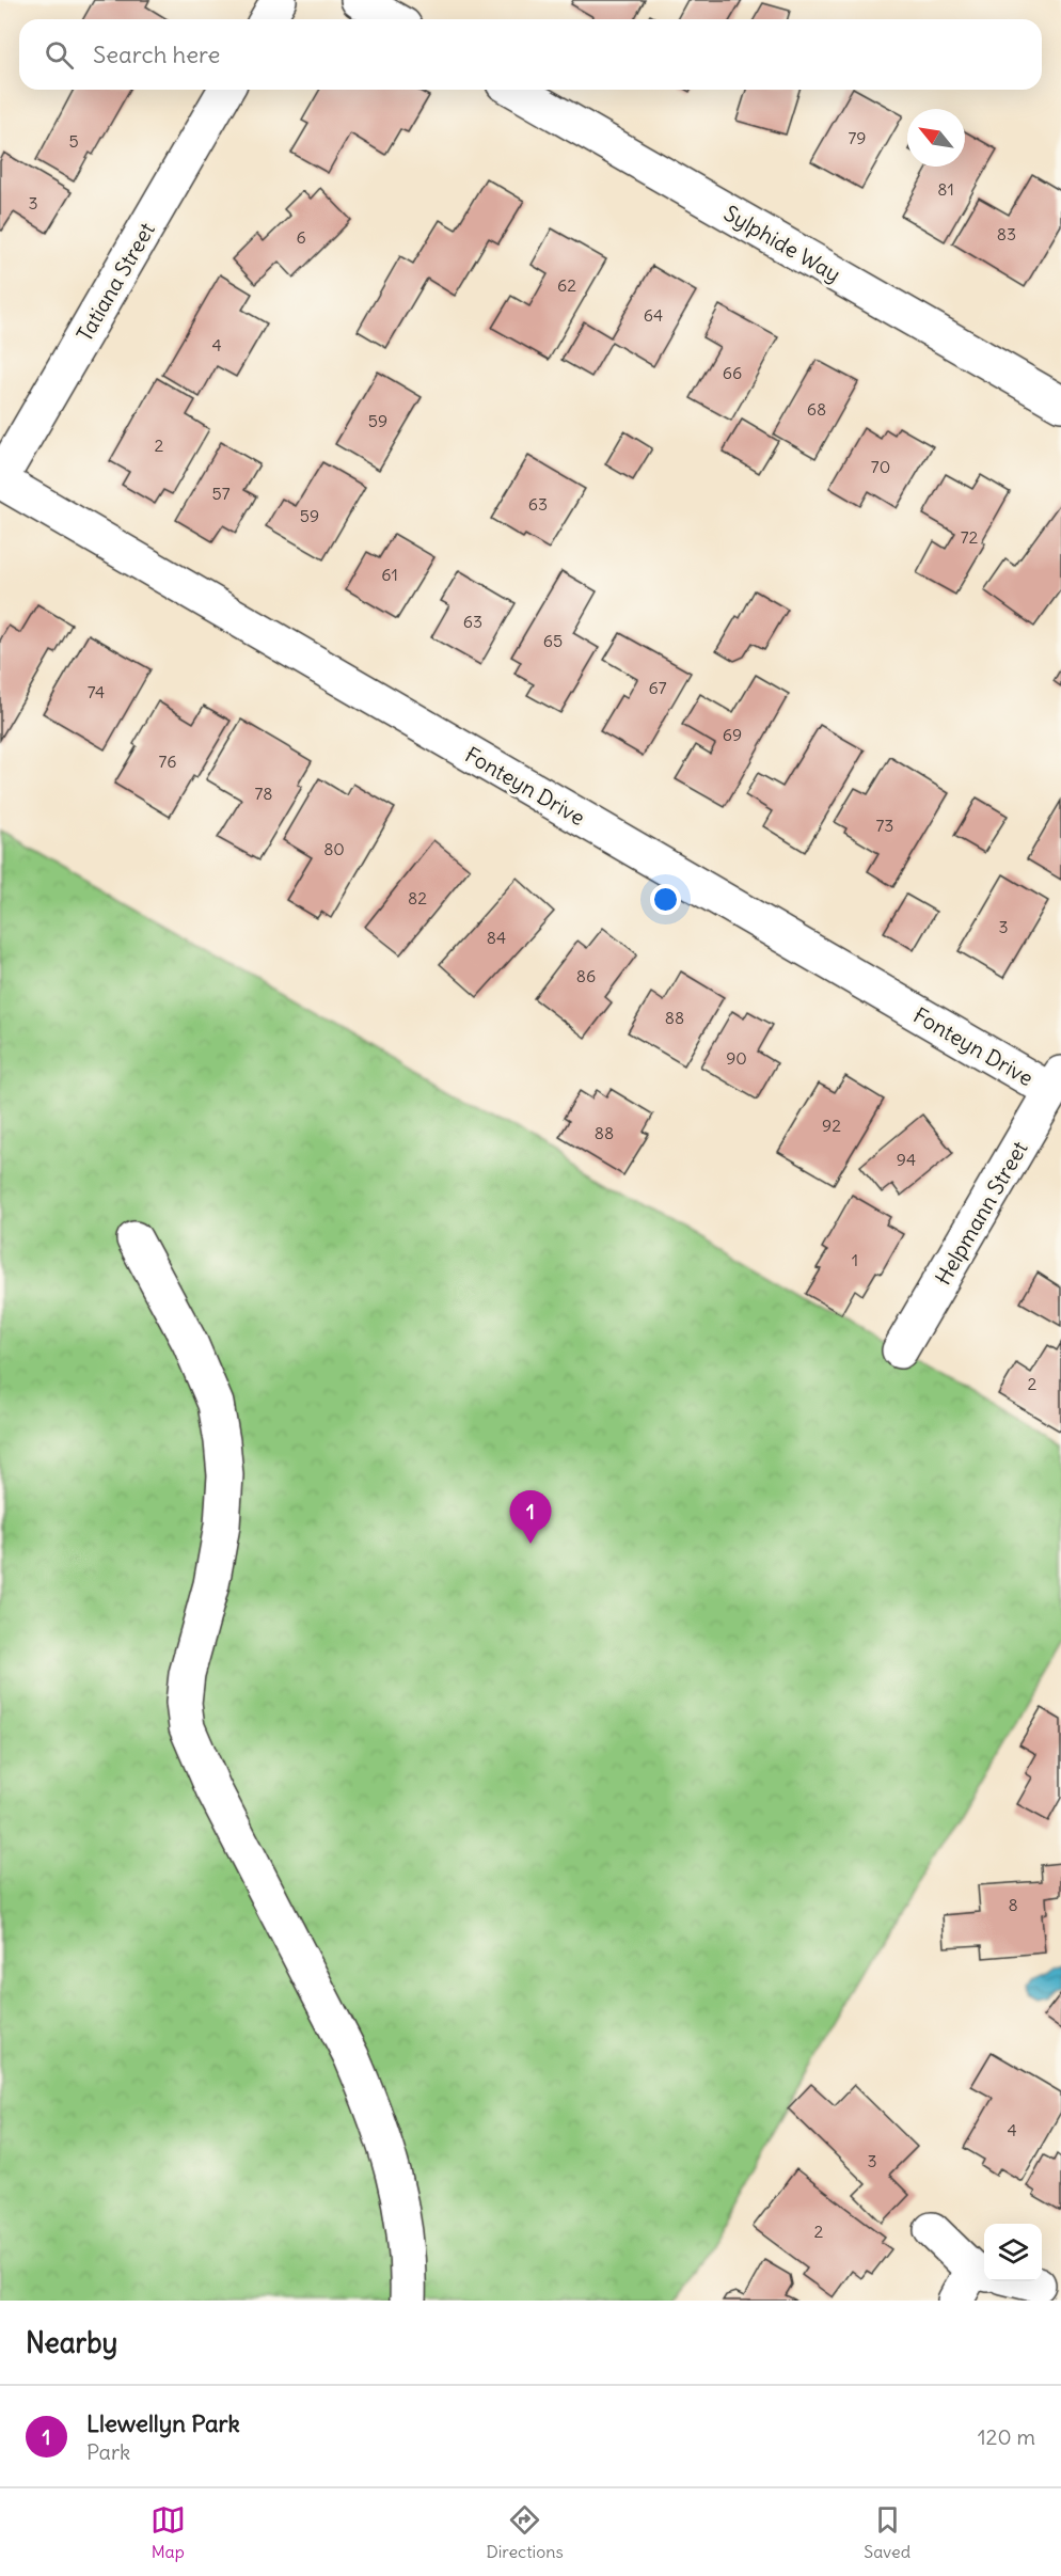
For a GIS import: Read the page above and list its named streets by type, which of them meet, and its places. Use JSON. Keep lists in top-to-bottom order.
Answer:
{
  "streets": {
    "street": [
      "Sylphide Way",
      "Tatiana Street",
      "Fonteyn Drive",
      "Helpmann Street"
    ]
  },
  "crossings": [
    ["Tatiana Street", "Fonteyn Drive"],
    ["Fonteyn Drive", "Helpmann Street"]
  ],
  "house_numbers": [
    "79",
    "5",
    "81",
    "3",
    "83",
    "6",
    "62",
    "64",
    "4",
    "66",
    "68",
    "59",
    "2",
    "70",
    "57",
    "63",
    "59",
    "72",
    "61",
    "63",
    "65",
    "67",
    "74",
    "69",
    "76",
    "78",
    "73",
    "80",
    "82",
    "3",
    "84",
    "86",
    "88",
    "90",
    "92",
    "88",
    "94",
    "1",
    "2",
    "8",
    "4",
    "3",
    "2"
  ],
  "north": "top left",
  "page": {
    "search": "Search here",
    "pins": "1",
    "heading": "Nearby",
    "list": [
      {
        "mark": "1",
        "name": "Llewellyn Park",
        "note": "Park",
        "value": "120 m"
      }
    ],
    "nav": ["Map", "Directions", "Saved"]
  }
}
